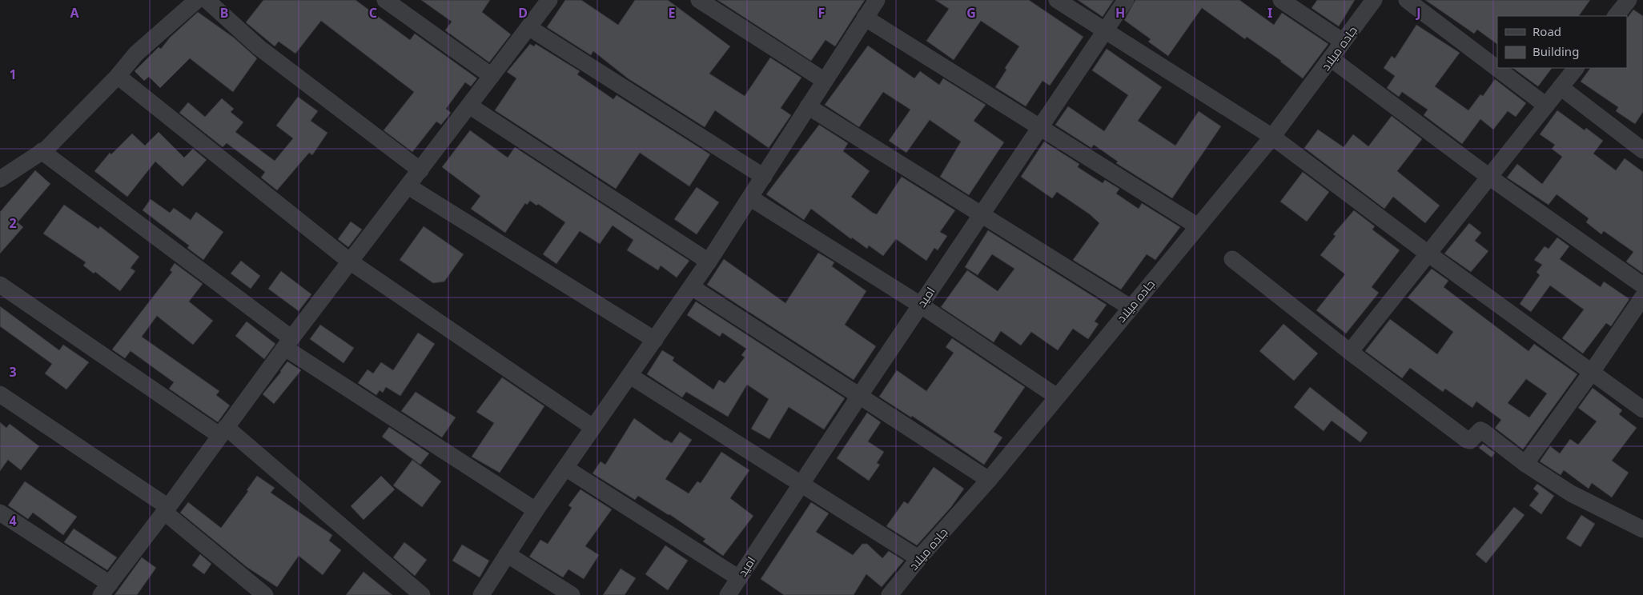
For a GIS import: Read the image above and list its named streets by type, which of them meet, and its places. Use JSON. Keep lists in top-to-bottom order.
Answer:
{
  "streets": {
    "street": ["جاده میلاد", "امید"]
  },
  "legend": ["Road", "Building"],
  "grid": {
    "columns": [
      "A",
      "B",
      "C",
      "D",
      "E",
      "F",
      "G",
      "H",
      "I",
      "J"
    ],
    "rows": [
      "1",
      "2",
      "3",
      "4"
    ]
  }
}
